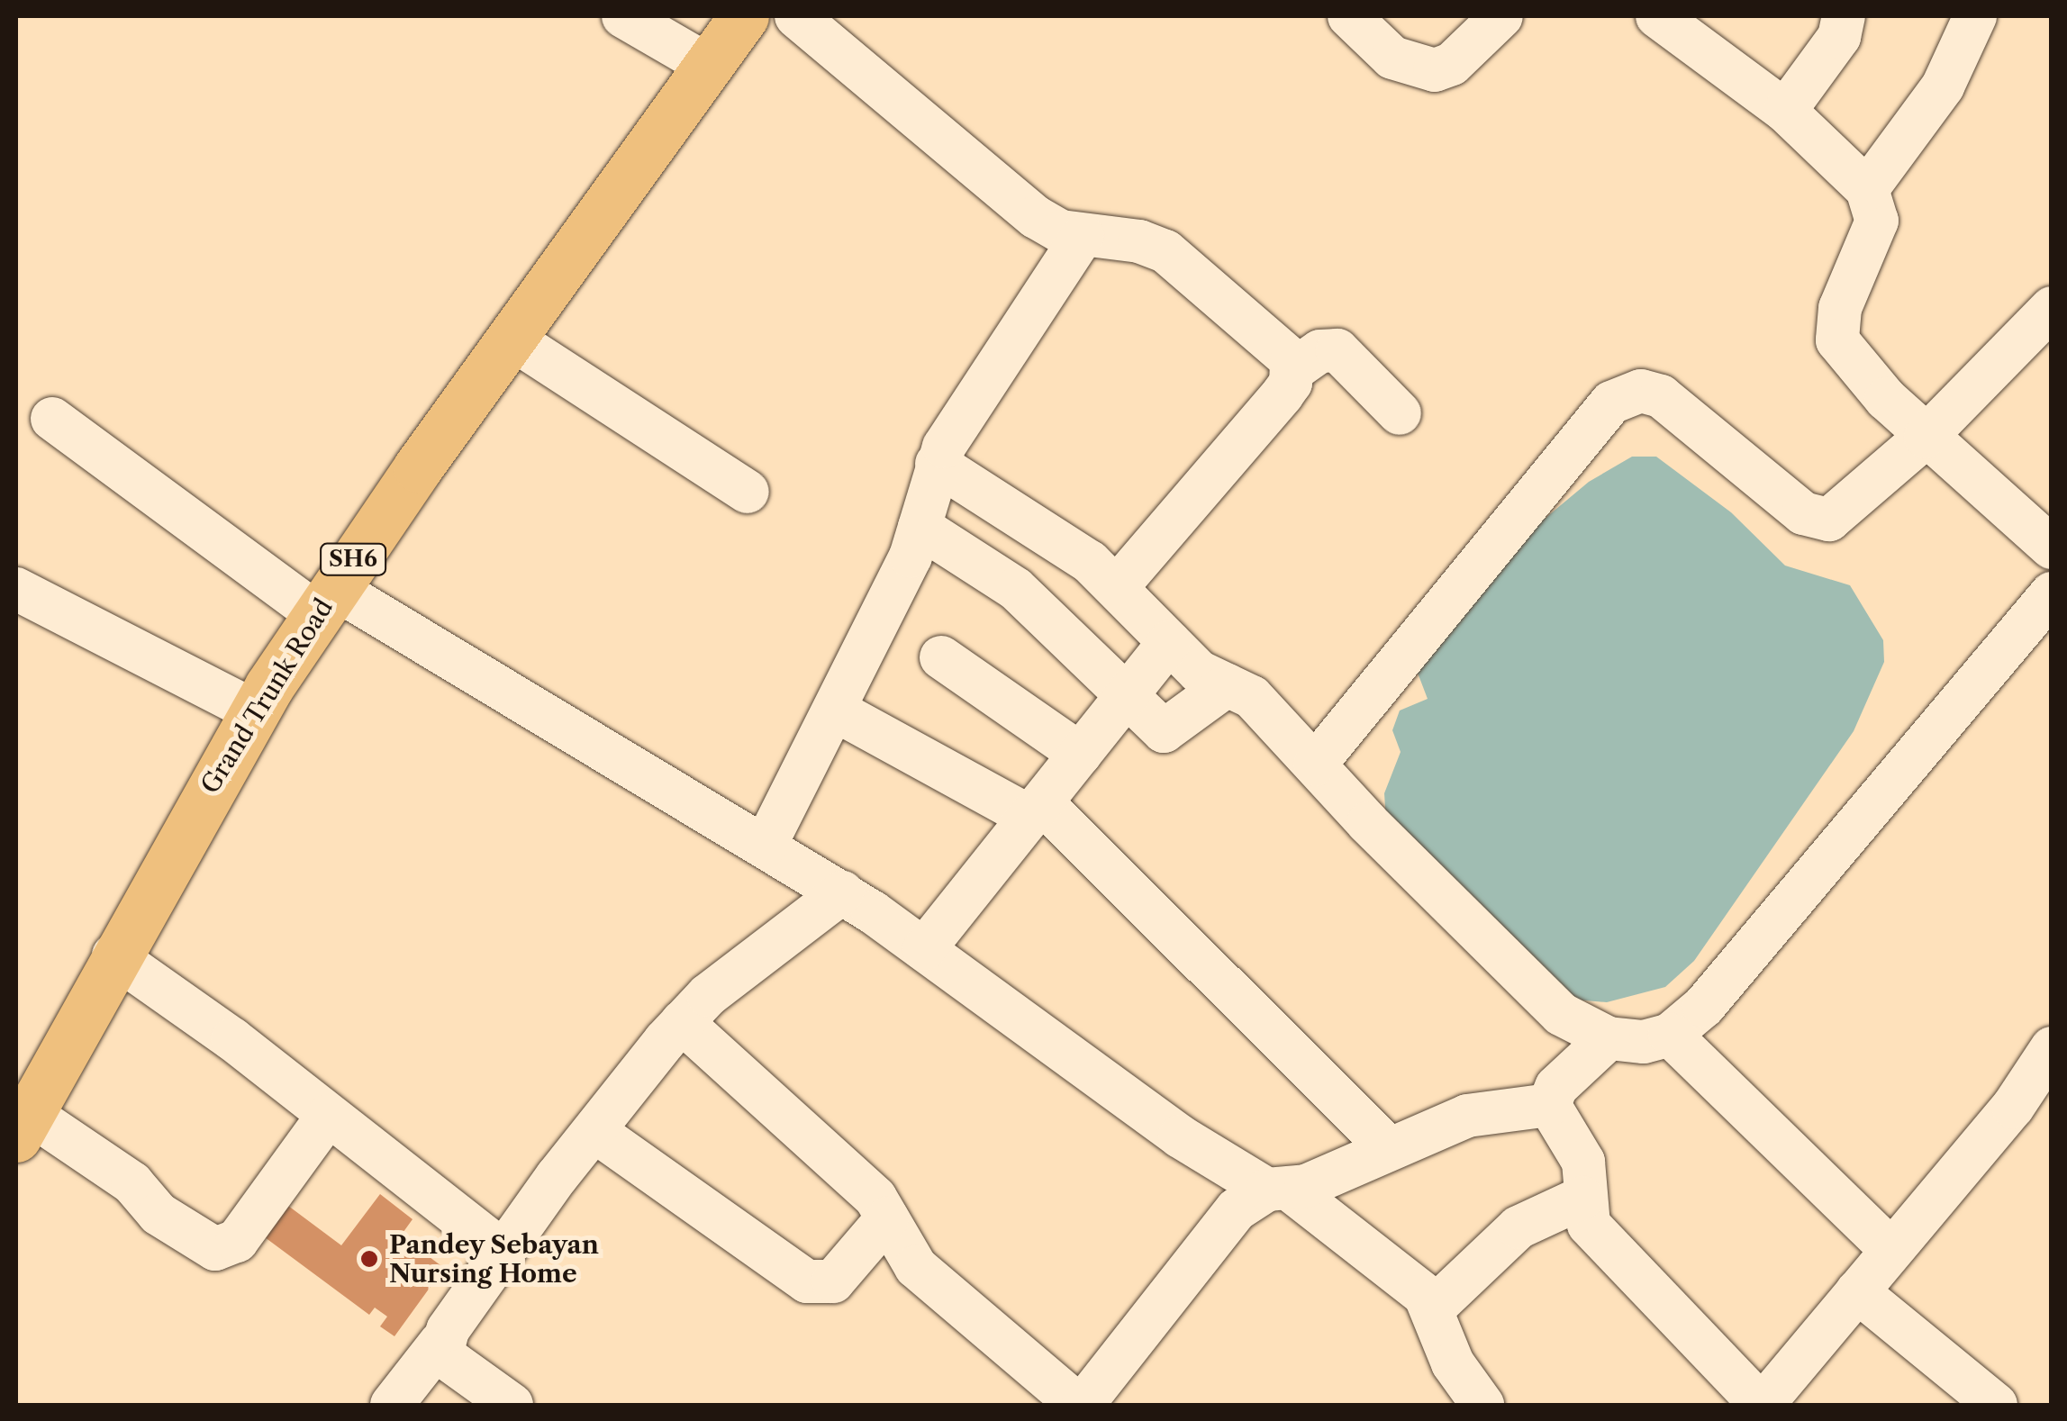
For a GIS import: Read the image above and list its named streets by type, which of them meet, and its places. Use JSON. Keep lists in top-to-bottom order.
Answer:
{
  "streets": {
    "main road": ["SH6", "Grand Trunk Road"]
  },
  "places": ["Pandey Sebayan Nursing Home"]
}
